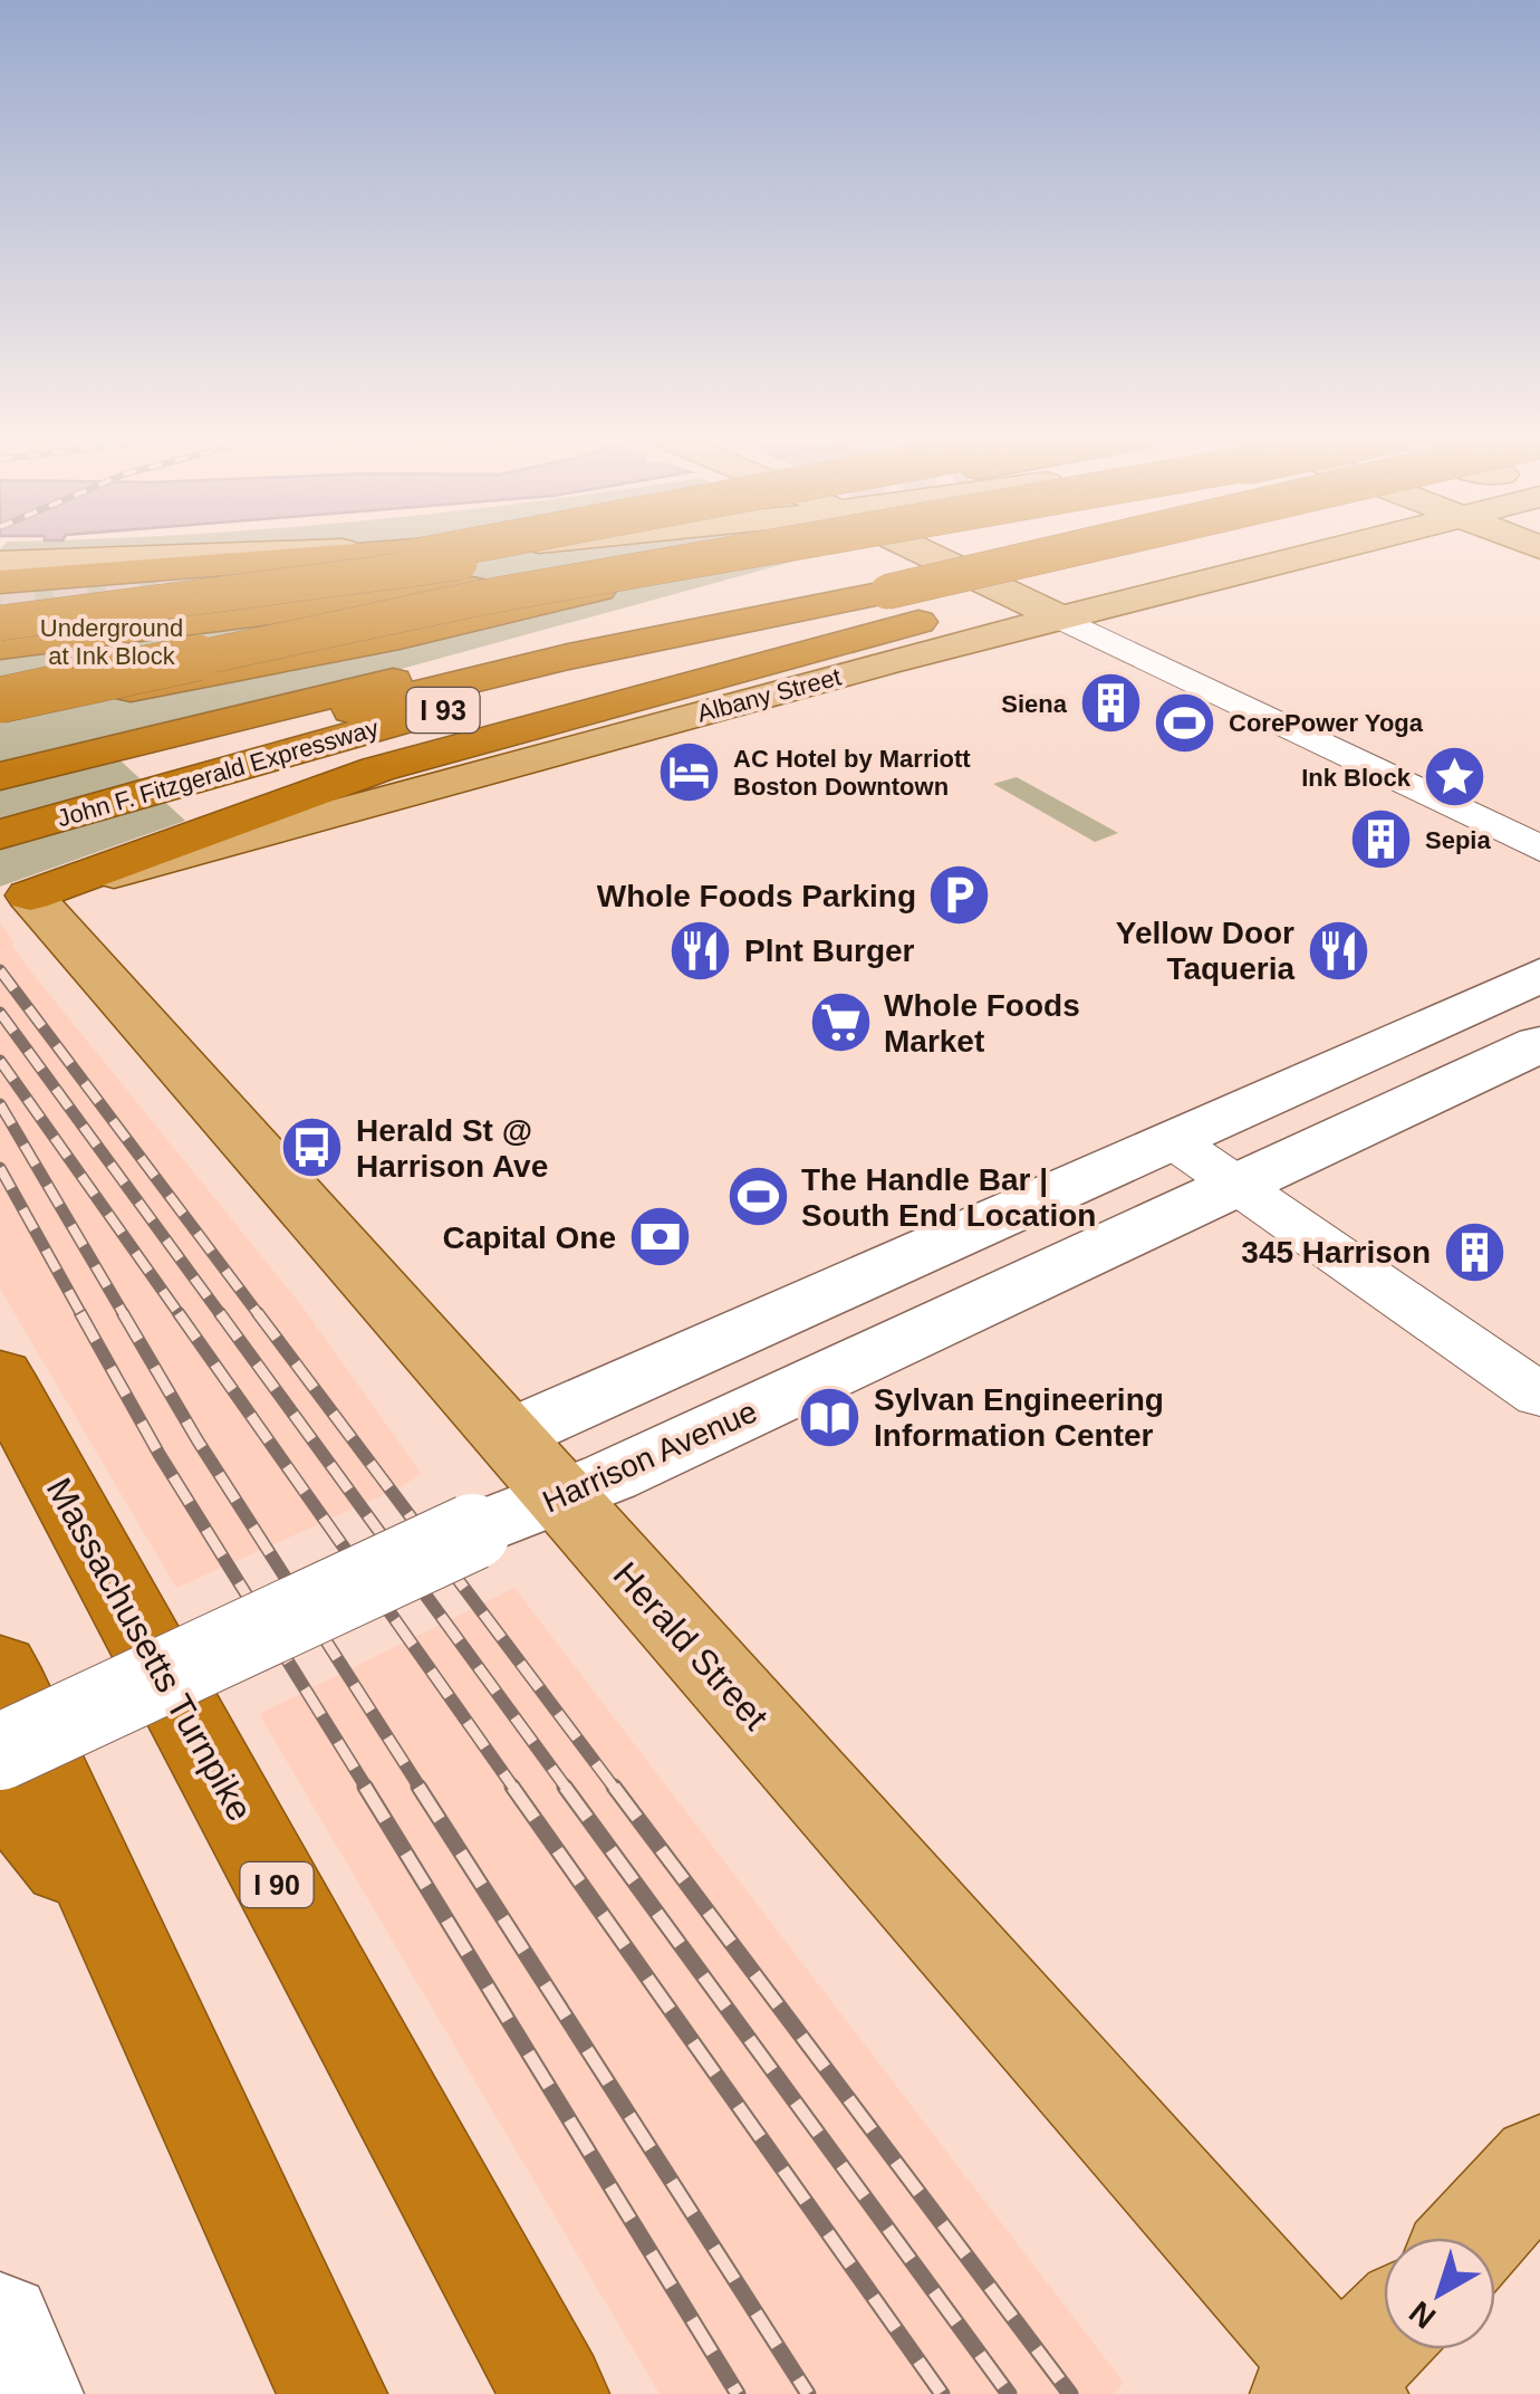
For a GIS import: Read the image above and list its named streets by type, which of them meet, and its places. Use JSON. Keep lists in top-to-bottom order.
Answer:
{
  "streets": {
    "highway": [
      "I 93",
      "John F. Fitzgerald Expressway",
      "Massachusetts Turnpike",
      "I 90"
    ],
    "main road": ["Albany Street", "Harrison Avenue", "Herald Street"]
  },
  "crossings": [
    ["Albany Street", "Herald Street"],
    ["Harrison Avenue", "Herald Street"]
  ],
  "parks": ["Underground at Ink Block"],
  "places": {
    "building": ["Siena", "Sepia", "345 Harrison"],
    "sports": ["CorePower Yoga", "The Handle Bar | South End Location"],
    "hotel": ["AC Hotel by Marriott Boston Downtown"],
    "place": ["Ink Block"],
    "parking": ["Whole Foods Parking"],
    "restaurant": ["Plnt Burger", "Yellow Door Taqueria"],
    "supermarket": ["Whole Foods Market"],
    "bus stop": ["Herald St @ Harrison Ave"],
    "bank": ["Capital One"],
    "library": ["Sylvan Engineering Information Center"]
  },
  "north": "bottom left"
}
